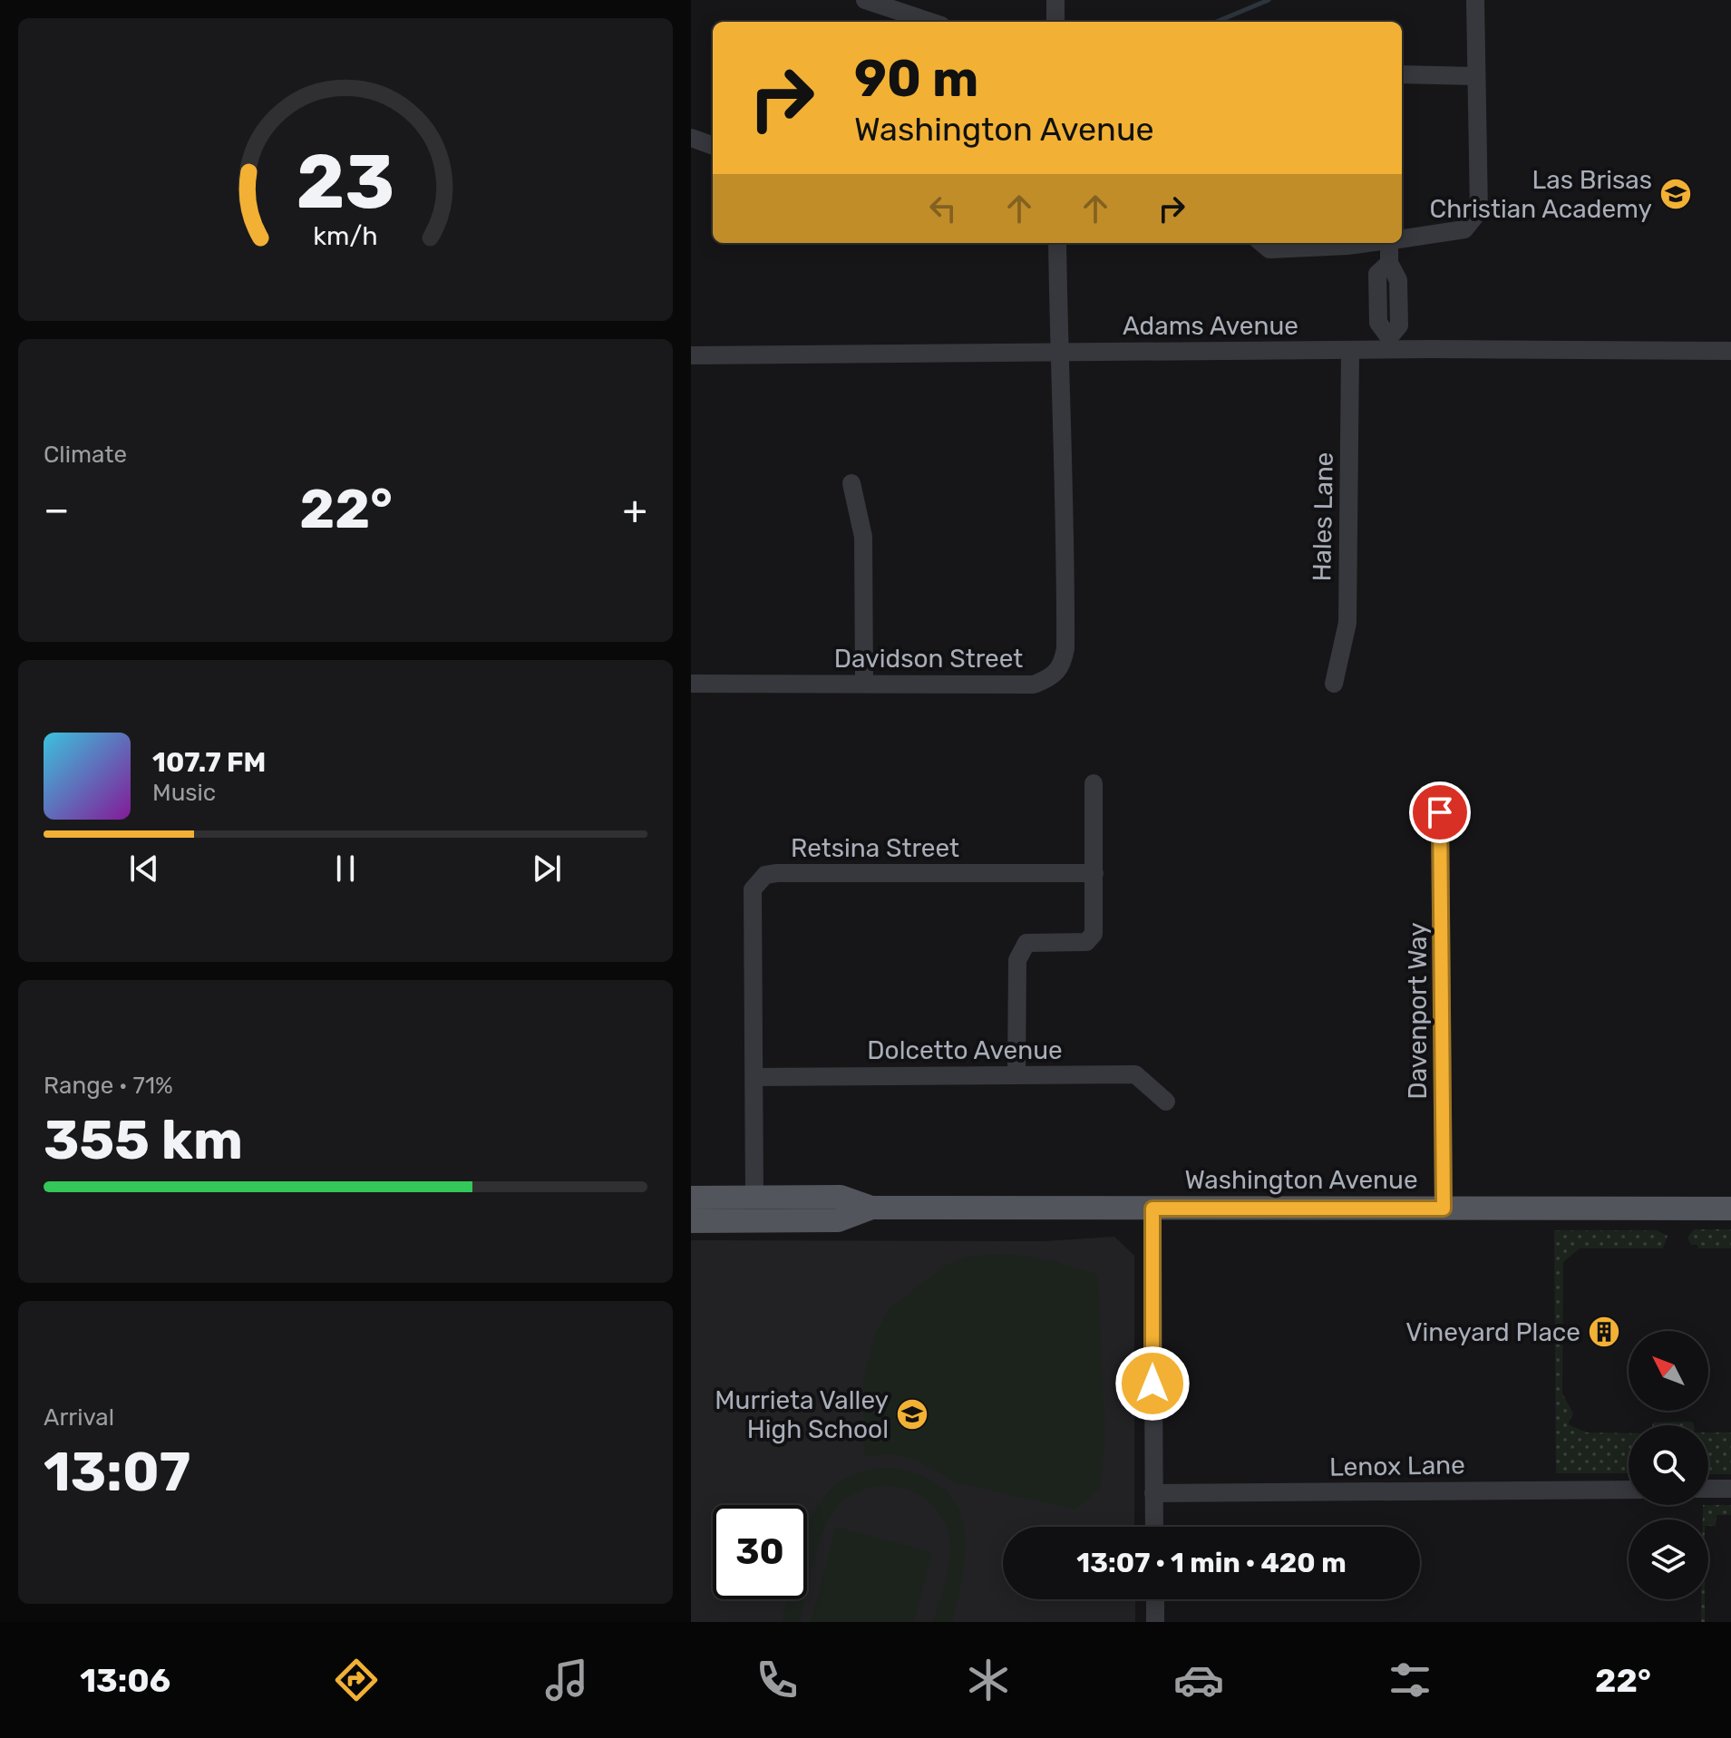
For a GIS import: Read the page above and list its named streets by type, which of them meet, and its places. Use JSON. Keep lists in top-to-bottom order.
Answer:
{
  "streets": {
    "main road": ["Washington Avenue"],
    "street": [
      "Adams Avenue",
      "Hales Lane",
      "Davidson Street",
      "Retsina Street",
      "Davenport Way",
      "Dolcetto Avenue",
      "Lenox Lane"
    ]
  },
  "crossings": [
    ["Adams Avenue", "Hales Lane"],
    ["Adams Avenue", "Davidson Street"],
    ["Retsina Street", "Dolcetto Avenue"],
    ["Retsina Street", "Washington Avenue"],
    ["Davenport Way", "Washington Avenue"]
  ],
  "places": {
    "school or university": ["Las Brisas Christian Academy", "Murrieta Valley High School"],
    "building": ["Vineyard Place"]
  },
  "north": "top left",
  "page": {
    "turn": ["90 m", "Washington Avenue"],
    "tile": [
      "Climate",
      ["Range · 71%", "355 km"],
      ["Arrival", "13:07"]
    ],
    "heat": ["−", "22°", "+"],
    "song": ["107.7 FM", "Music"],
    "limit": "30",
    "trip": "13:07 · 1 min · 420 m",
    "tabs": ["13:06", "22°"],
    "gauge": ["23", "km/h"]
  }
}
